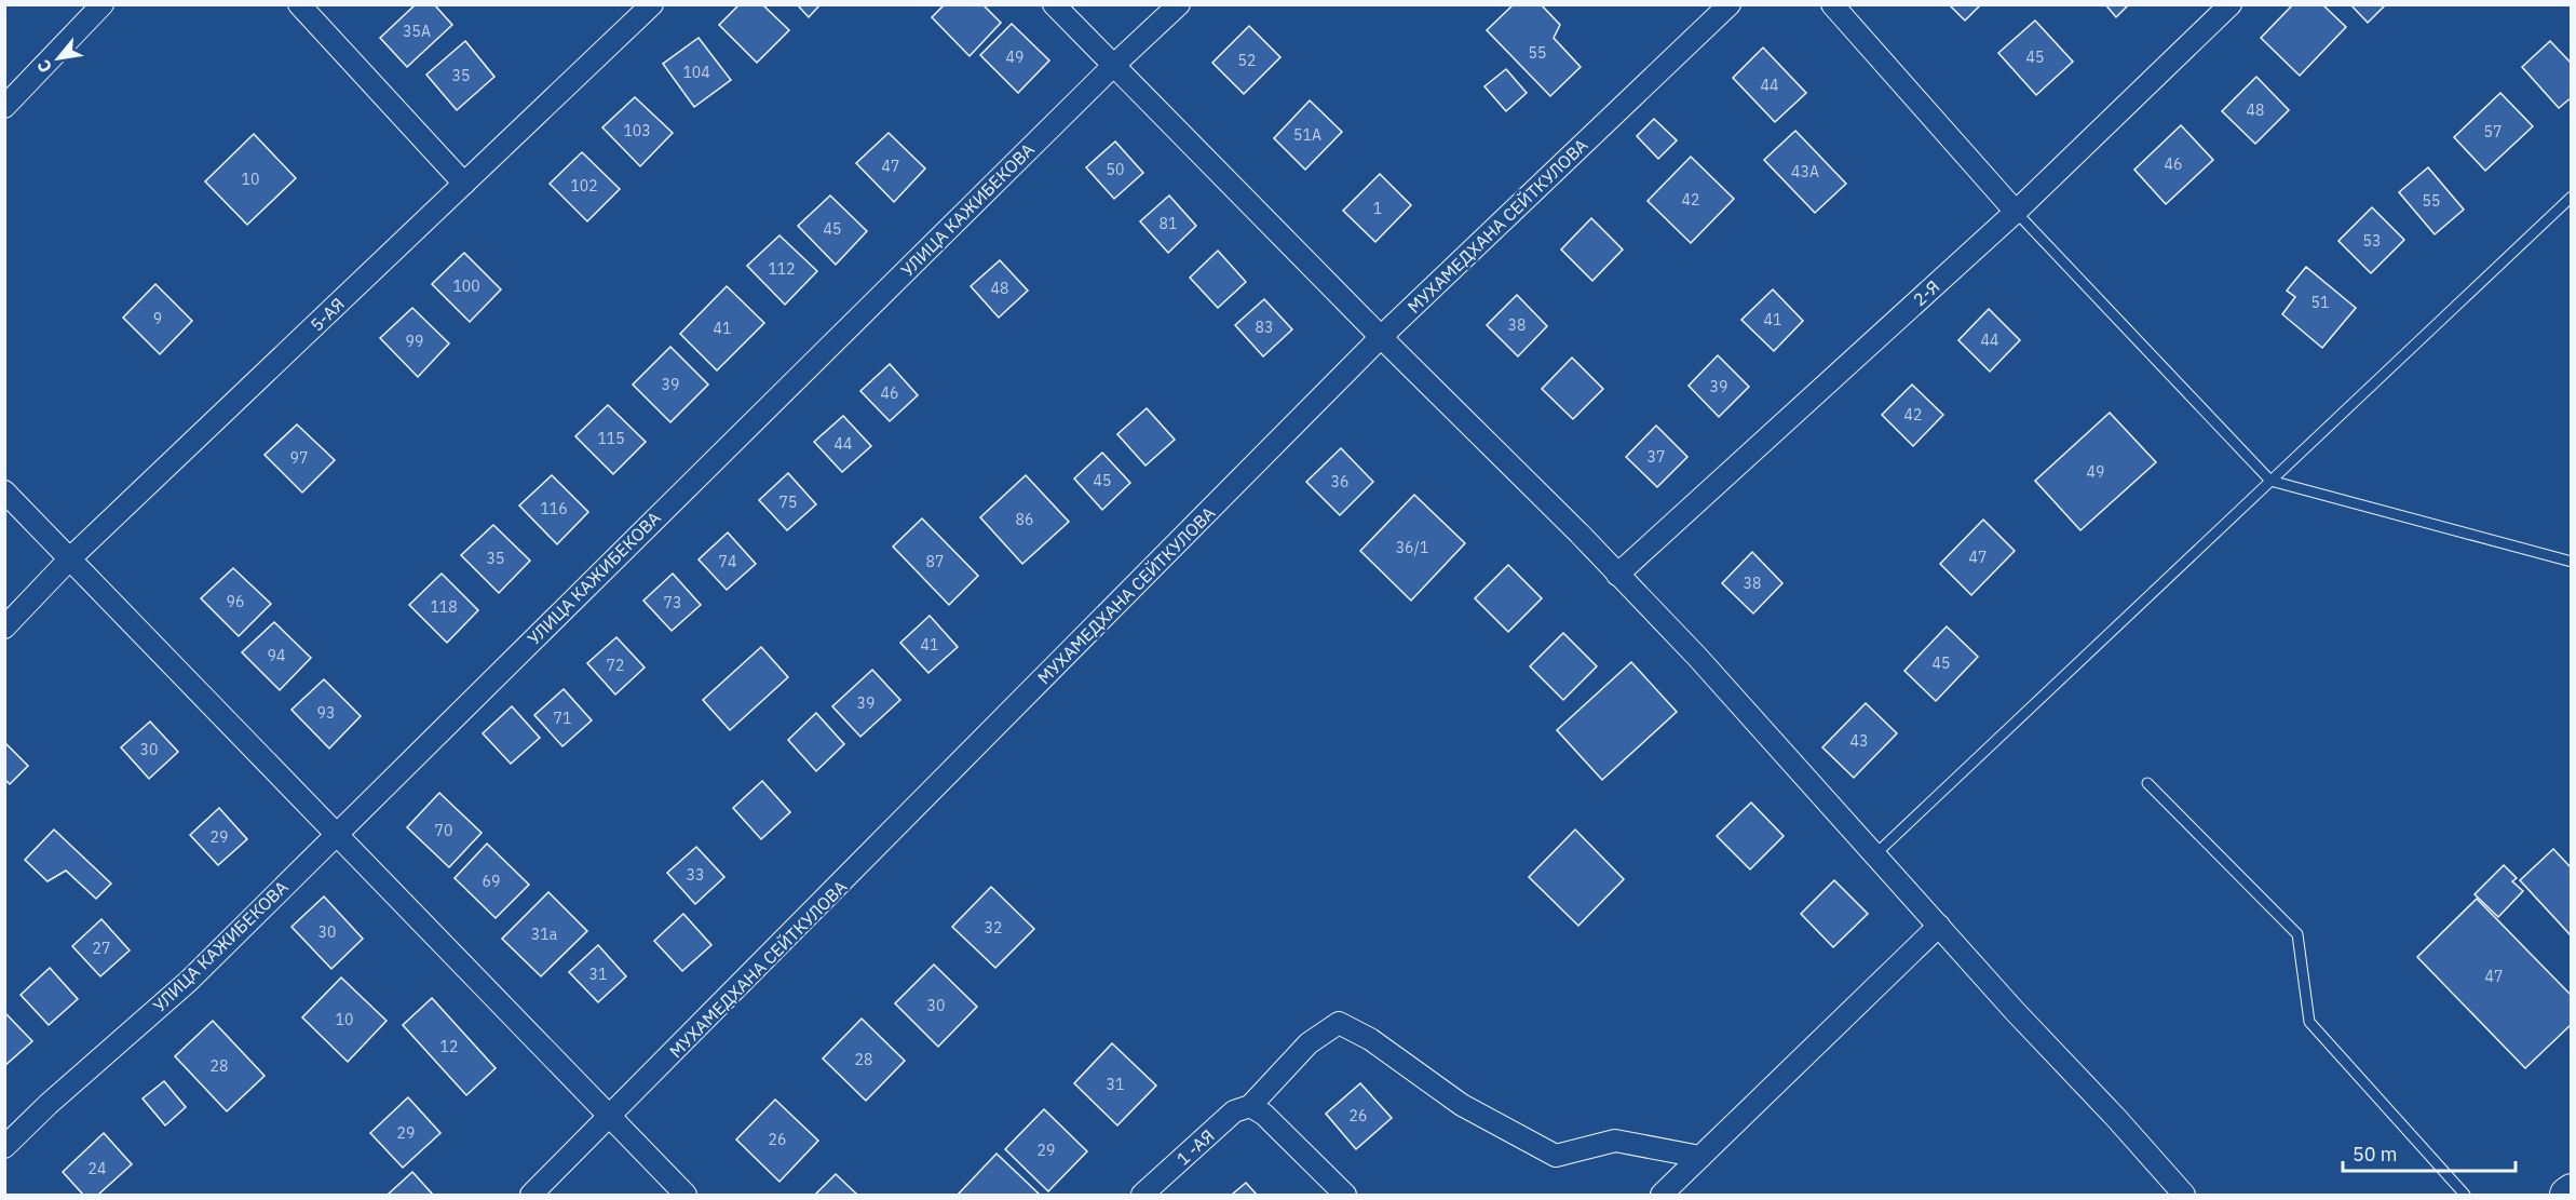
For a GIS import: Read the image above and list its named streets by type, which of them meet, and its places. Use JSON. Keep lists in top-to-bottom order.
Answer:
{
  "streets": {
    "street": [
      "УЛИЦА КАЖИБЕКОВА",
      "МУХАМЕДХАНА СЕЙТКУЛОВА",
      "2-Я",
      "5-АЯ",
      "1 -АЯ"
    ]
  },
  "house_numbers": [
    "35А",
    "55",
    "49",
    "45",
    "52",
    "104",
    "35",
    "44",
    "48",
    "103",
    "57",
    "51А",
    "46",
    "47",
    "50",
    "43А",
    "10",
    "102",
    "42",
    "55",
    "1",
    "81",
    "45",
    "53",
    "112",
    "100",
    "48",
    "51",
    "9",
    "41",
    "38",
    "83",
    "41",
    "44",
    "99",
    "39",
    "39",
    "46",
    "42",
    "115",
    "44",
    "37",
    "97",
    "49",
    "45",
    "36",
    "75",
    "116",
    "86",
    "36/1",
    "47",
    "35",
    "74",
    "87",
    "38",
    "96",
    "73",
    "118",
    "41",
    "94",
    "45",
    "72",
    "39",
    "93",
    "71",
    "43",
    "30",
    "70",
    "29",
    "33",
    "69",
    "32",
    "30",
    "31а",
    "27",
    "31",
    "47",
    "30",
    "10",
    "12",
    "28",
    "28",
    "31",
    "26",
    "29",
    "26",
    "29",
    "24"
  ],
  "scale_bar": "50 m",
  "north": "bottom left"
}
